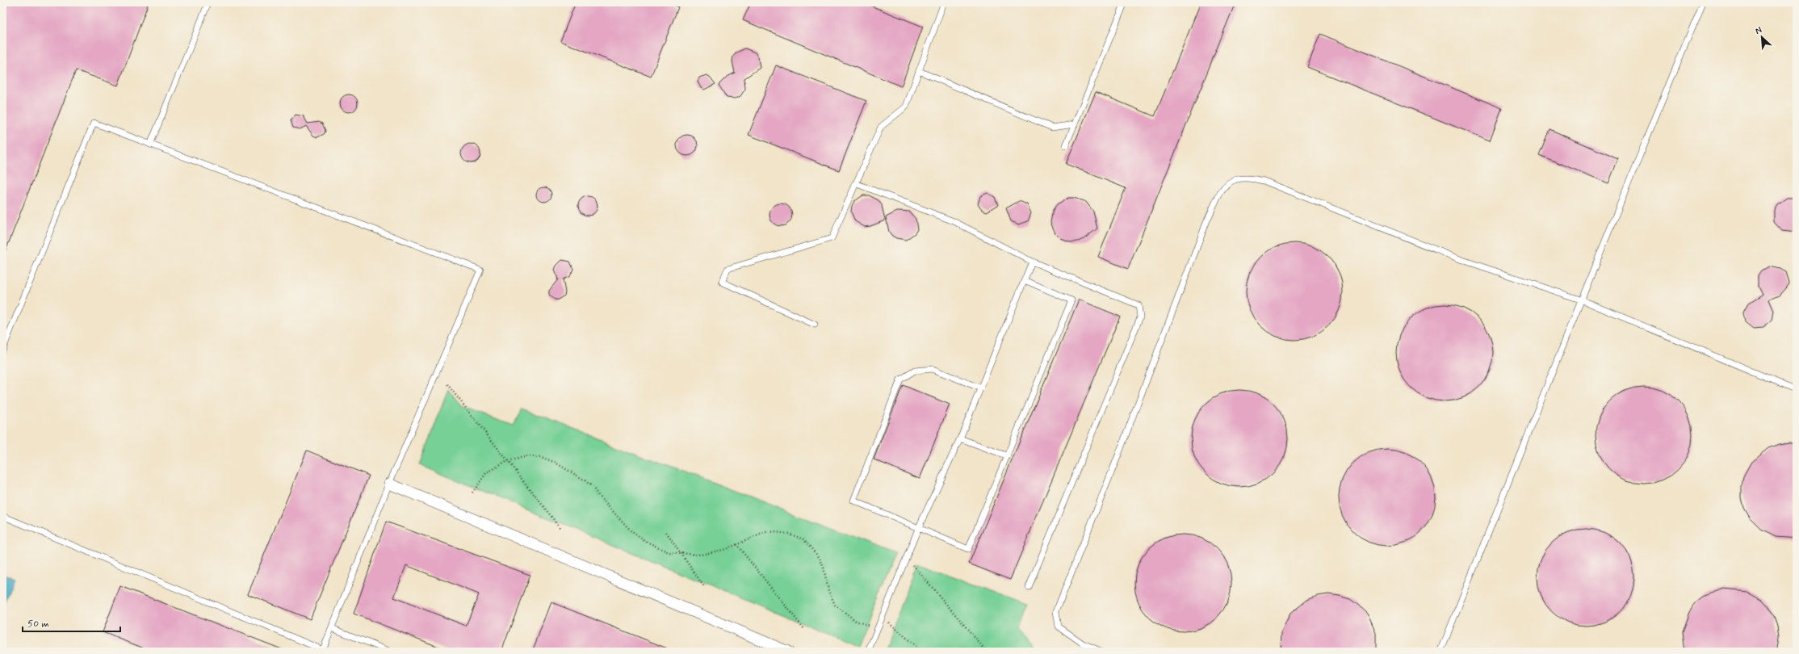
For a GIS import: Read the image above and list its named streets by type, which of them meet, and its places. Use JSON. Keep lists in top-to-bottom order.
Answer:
{
  "scale_bar": "50 m",
  "north": "top left"
}
